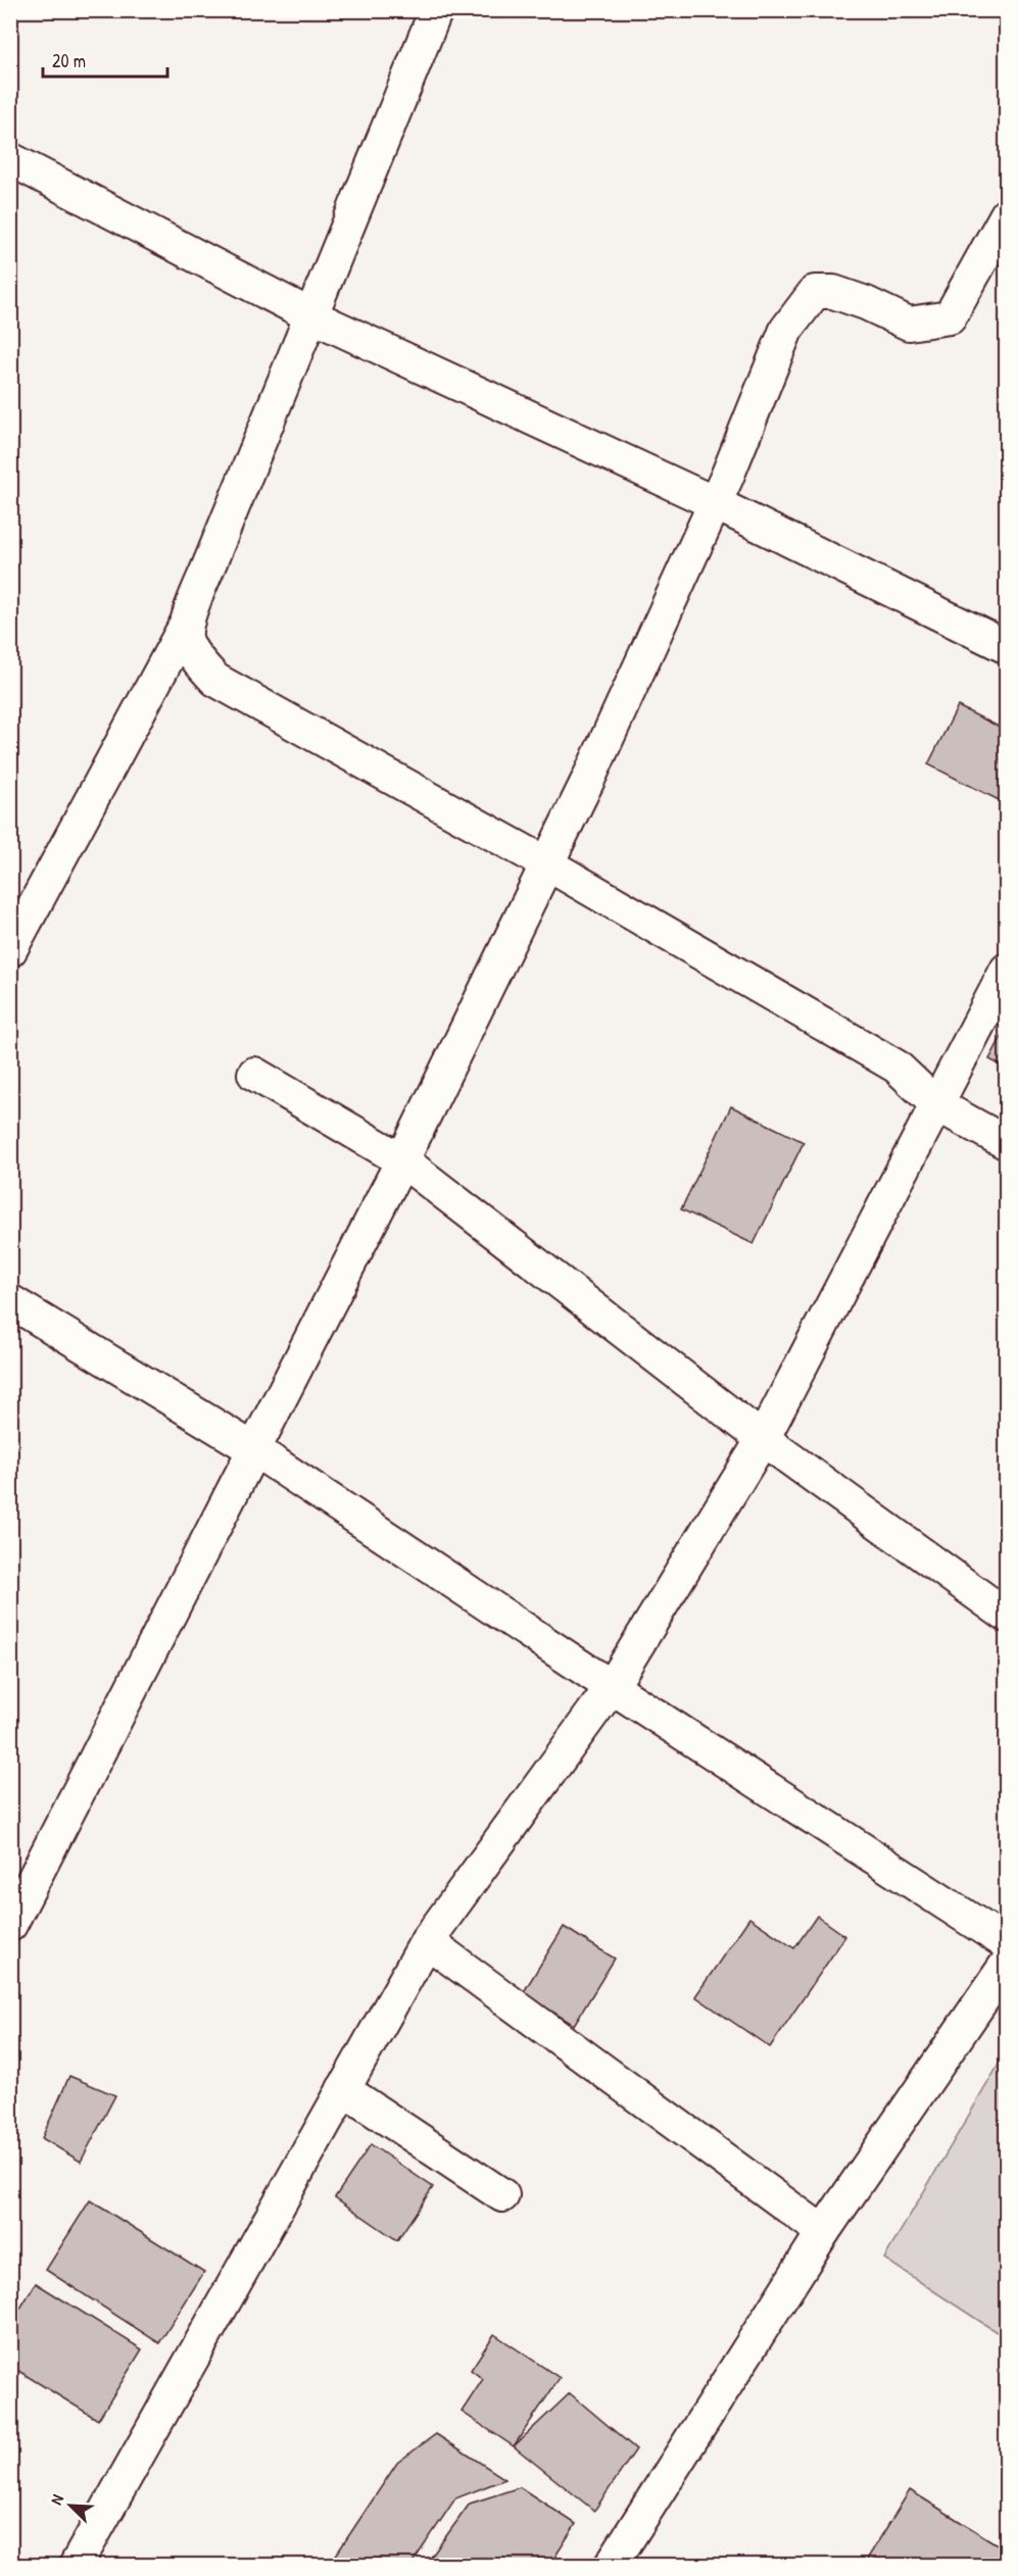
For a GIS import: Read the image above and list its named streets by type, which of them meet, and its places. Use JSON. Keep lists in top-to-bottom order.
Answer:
{
  "scale_bar": "20 m",
  "north": "top left"
}
